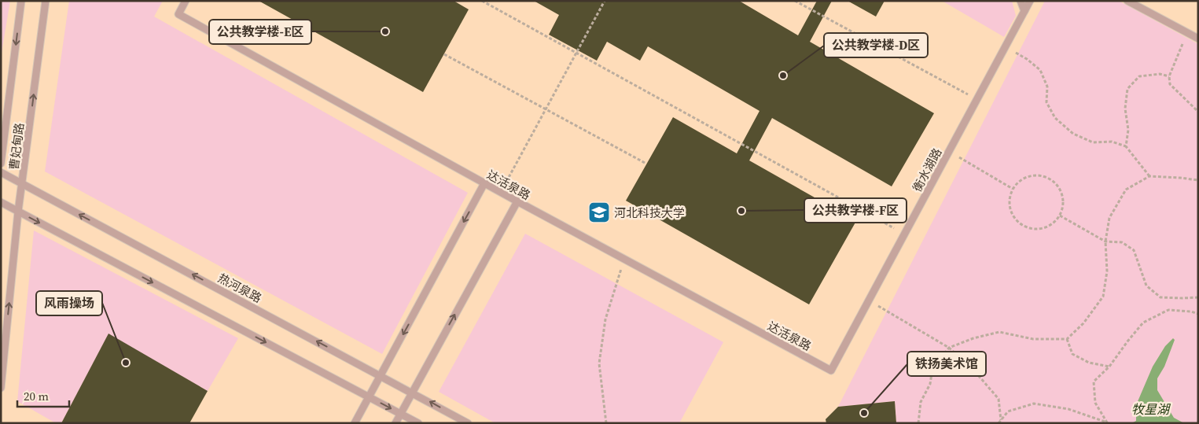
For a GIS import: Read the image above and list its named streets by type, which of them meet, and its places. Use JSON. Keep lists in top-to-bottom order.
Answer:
{
  "streets": {
    "lane": [
      "曹妃甸路",
      "衡水湖路",
      "达活泉路",
      "热河泉路"
    ]
  },
  "crossings": [
    ["曹妃甸路", "热河泉路"],
    ["衡水湖路", "达活泉路"]
  ],
  "water": ["牧星湖"],
  "places": {
    "other": [
      "公共教学楼-E区",
      "公共教学楼-D区",
      "公共教学楼-F区",
      "风雨操场",
      "铁扬美术馆"
    ],
    "school or university": ["河北科技大学"]
  },
  "scale_bar": "20 m"
}
